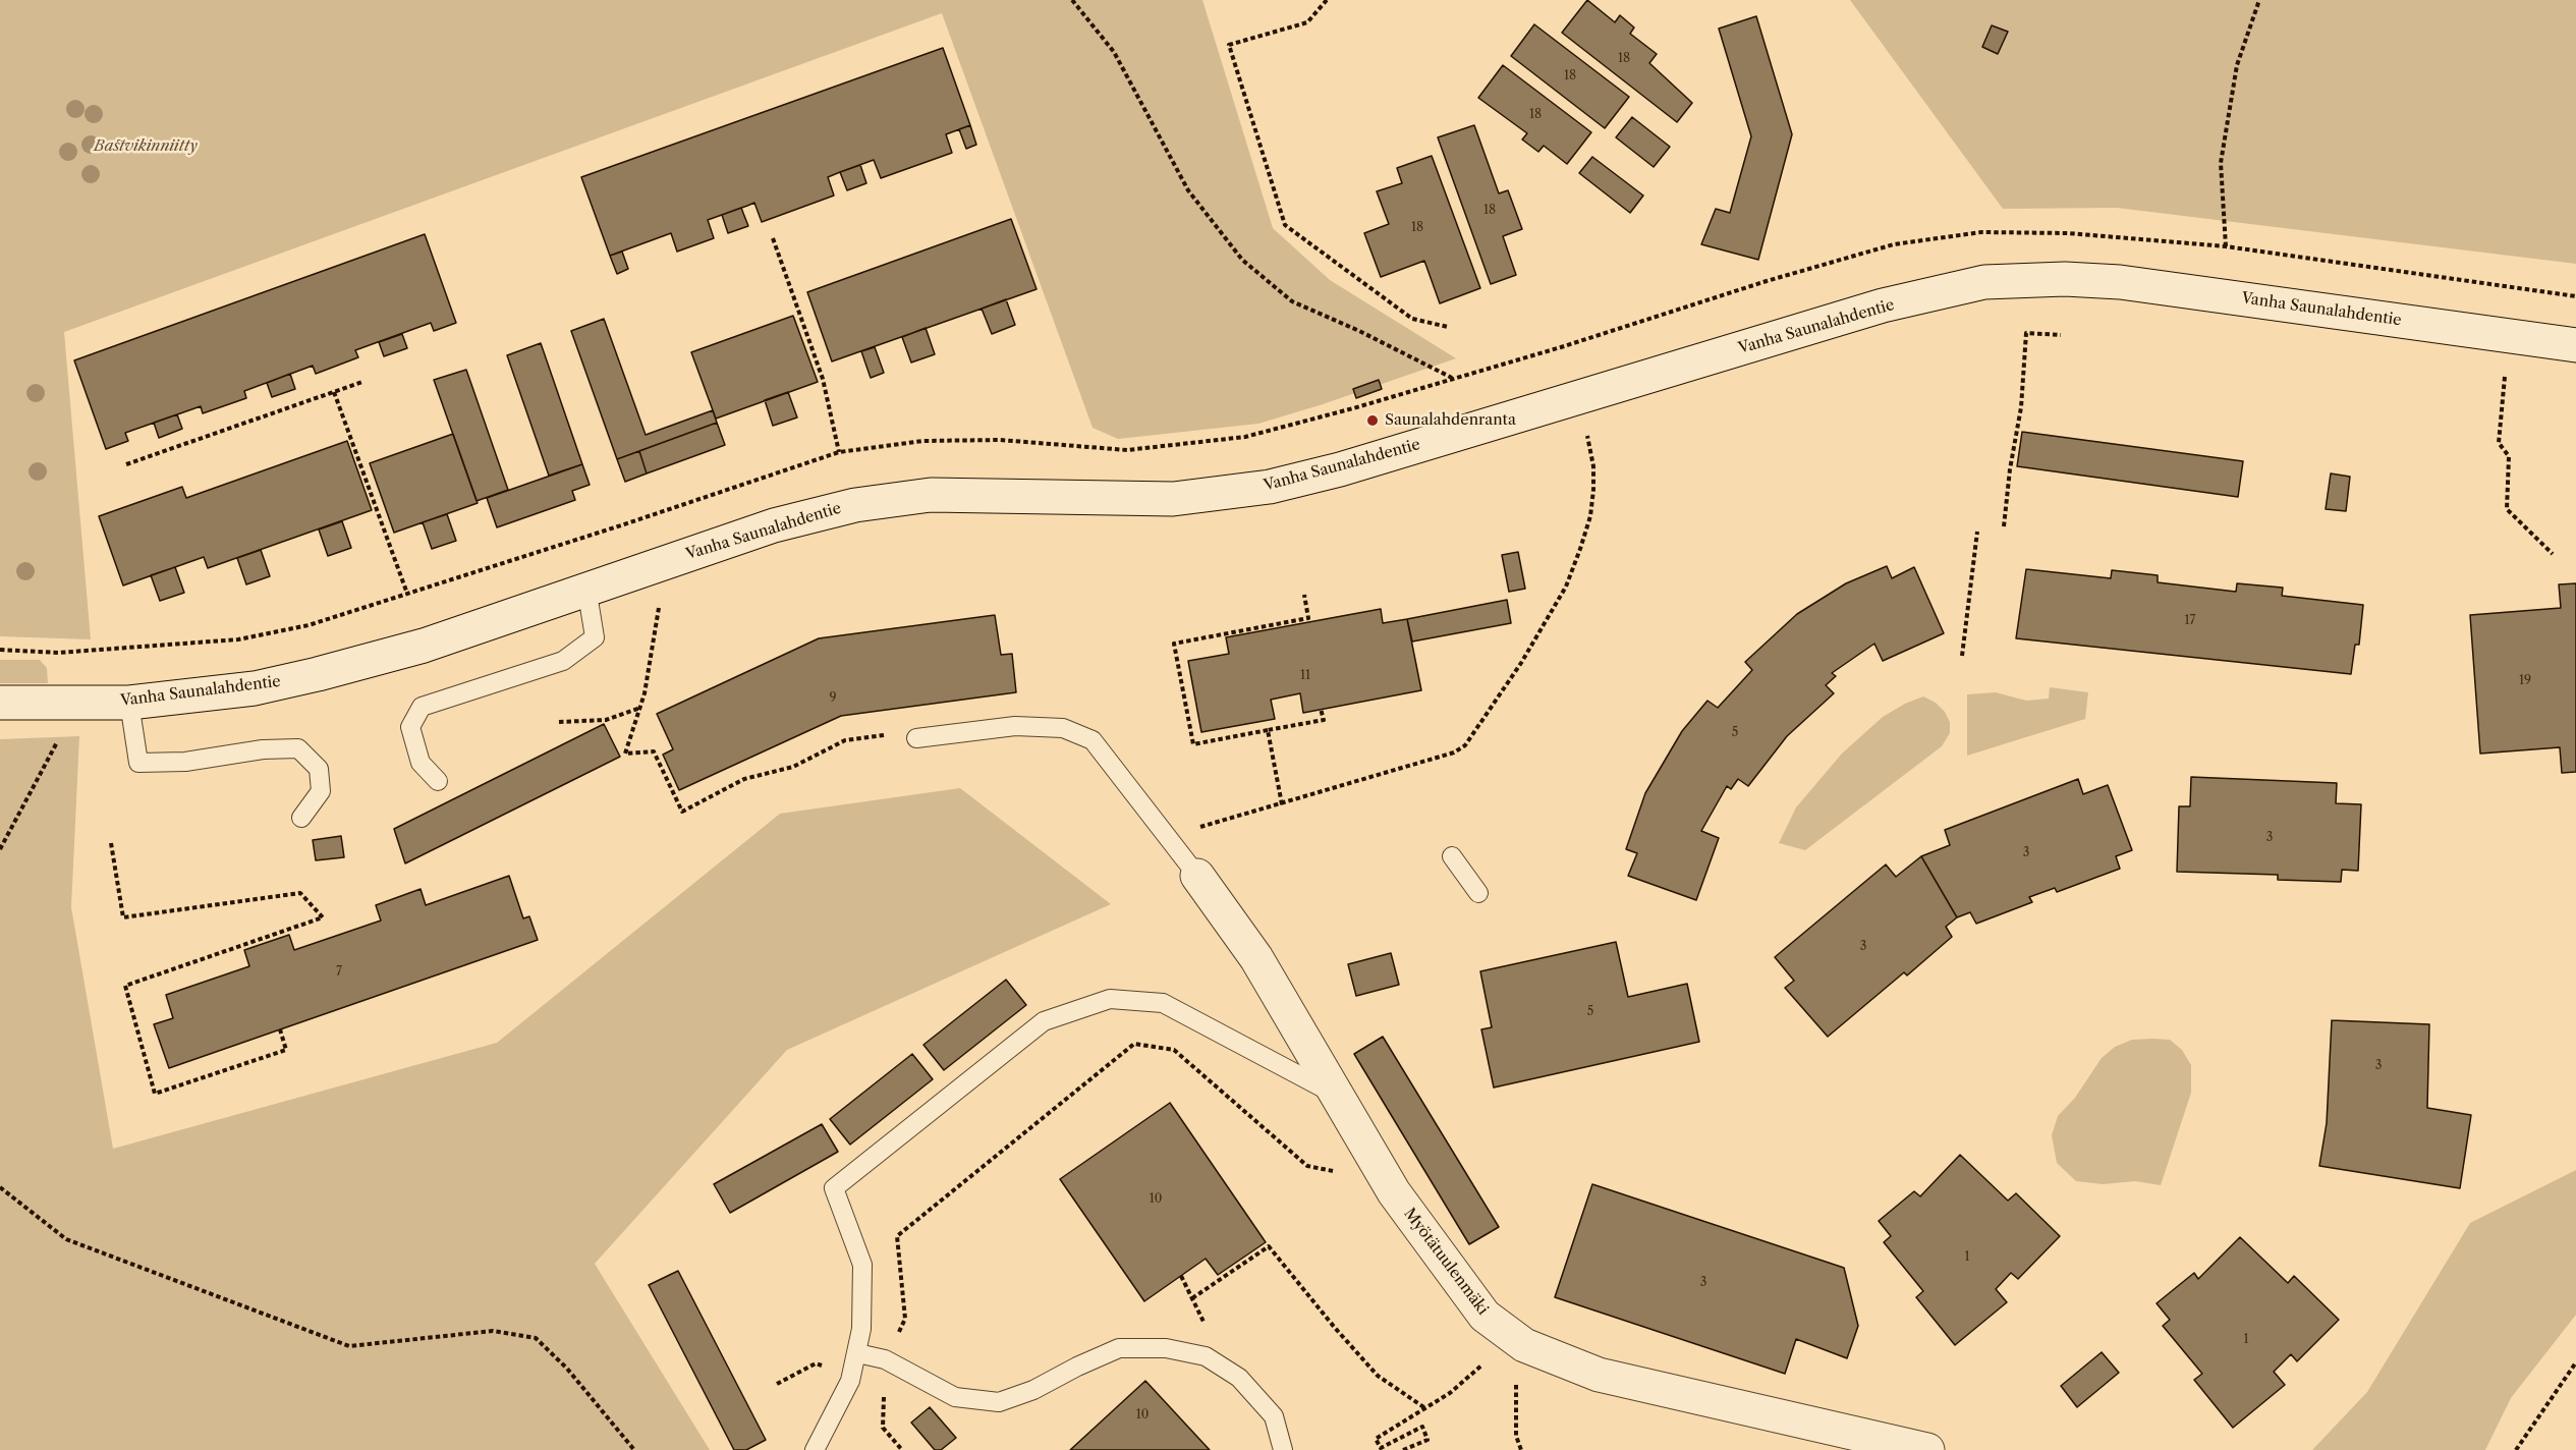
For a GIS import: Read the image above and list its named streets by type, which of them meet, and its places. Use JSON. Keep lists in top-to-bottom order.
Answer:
{
  "streets": {
    "street": ["Vanha Saunalahdentie", "Myötätuulenmäki"]
  },
  "parks": ["Bastvikinniitty"],
  "places": ["Saunalahdenranta"],
  "house_numbers": [
    "18",
    "18",
    "18",
    "18",
    "18",
    "17",
    "11",
    "19",
    "9",
    "5",
    "3",
    "3",
    "3",
    "7",
    "5",
    "3",
    "10",
    "1",
    "3",
    "1",
    "10"
  ]
}
